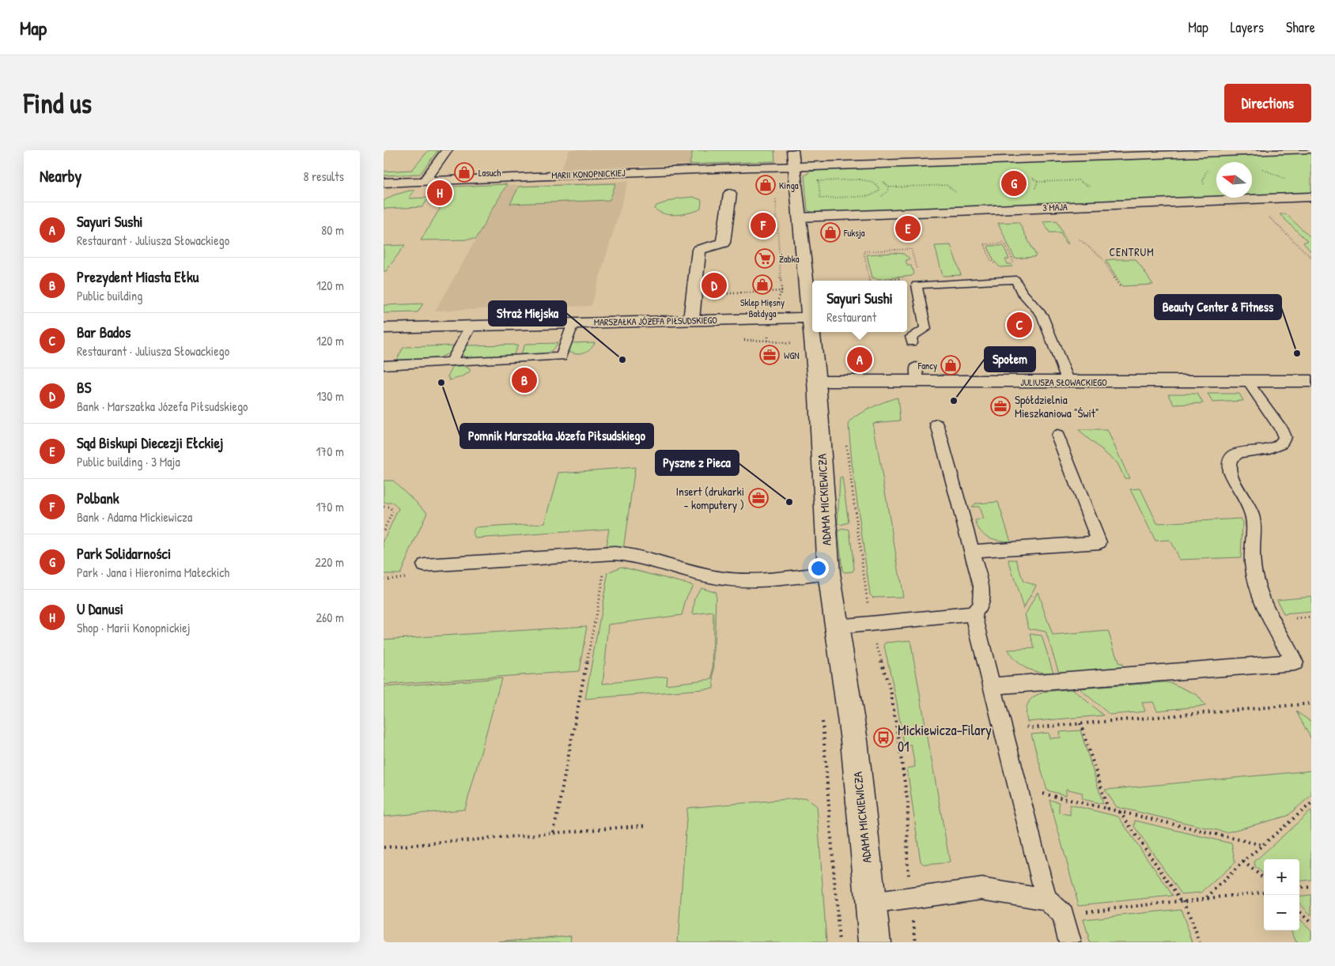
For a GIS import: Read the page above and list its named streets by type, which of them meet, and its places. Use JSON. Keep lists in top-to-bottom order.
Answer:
{
  "streets": {
    "street": [
      "MARII KONOPNICKIEJ",
      "3 MAJA",
      "MARSZAŁKA JÓZEFA PIŁSUDSKIEGO",
      "JULIUSZA SŁOWACKIEGO",
      "ADAMA MICKIEWICZA"
    ]
  },
  "crossings": [
    ["MARII KONOPNICKIEJ", "ADAMA MICKIEWICZA"],
    ["3 MAJA", "ADAMA MICKIEWICZA"],
    ["MARSZAŁKA JÓZEFA PIŁSUDSKIEGO", "ADAMA MICKIEWICZA"],
    ["JULIUSZA SŁOWACKIEGO", "ADAMA MICKIEWICZA"]
  ],
  "districts": ["CENTRUM"],
  "places": {
    "shop": [
      "Lasuch",
      "Kinga",
      "Fuksja",
      "Sklep Mięsny Bałdyga",
      "Fancy"
    ],
    "supermarket": ["Żabka"],
    "other": [
      "Beauty Center & Fitness",
      "Straż Miejska",
      "Pomnik Marszałka Józefa Piłsudskiego",
      "Społem",
      "Pyszne z Pieca"
    ],
    "office": ["WGN", "Spółdzielnia Mieszkaniowa \"Świt\"", "Insert (drukarki - komputery )"],
    "bus stop": ["Mickiewicza-Filary 01"]
  },
  "north": "left",
  "page": {
    "header": "Map",
    "nav": ["Map", "Layers", "Share"],
    "buttons": "Directions",
    "title": "Find us",
    "heading": ["Nearby", "8 results"],
    "pins": [
      "G",
      "H",
      "F",
      "E",
      "D",
      "C",
      "A",
      "B"
    ],
    "list": [
      {
        "mark": "A",
        "name": "Sayuri Sushi",
        "note": "Restaurant · Juliusza Słowackiego",
        "value": "80 m"
      },
      {
        "mark": "B",
        "name": "Prezydent Miasta Ełku",
        "note": "Public building",
        "value": "120 m"
      },
      {
        "mark": "C",
        "name": "Bar Bados",
        "note": "Restaurant · Juliusza Słowackiego",
        "value": "120 m"
      },
      {
        "mark": "D",
        "name": "BS",
        "note": "Bank · Marszałka Józefa Piłsudskiego",
        "value": "130 m"
      },
      {
        "mark": "E",
        "name": "Sąd Biskupi Diecezji Ełckiej",
        "note": "Public building · 3 Maja",
        "value": "170 m"
      },
      {
        "mark": "F",
        "name": "Polbank",
        "note": "Bank · Adama Mickiewicza",
        "value": "170 m"
      },
      {
        "mark": "G",
        "name": "Park Solidarności",
        "note": "Park · Jana i Hieronima Małeckich",
        "value": "220 m"
      },
      {
        "mark": "H",
        "name": "U Danusi",
        "note": "Shop · Marii Konopnickiej",
        "value": "260 m"
      }
    ],
    "popup": ["Sayuri Sushi", "Restaurant"],
    "map_buttons": ["+", "−"]
  }
}
